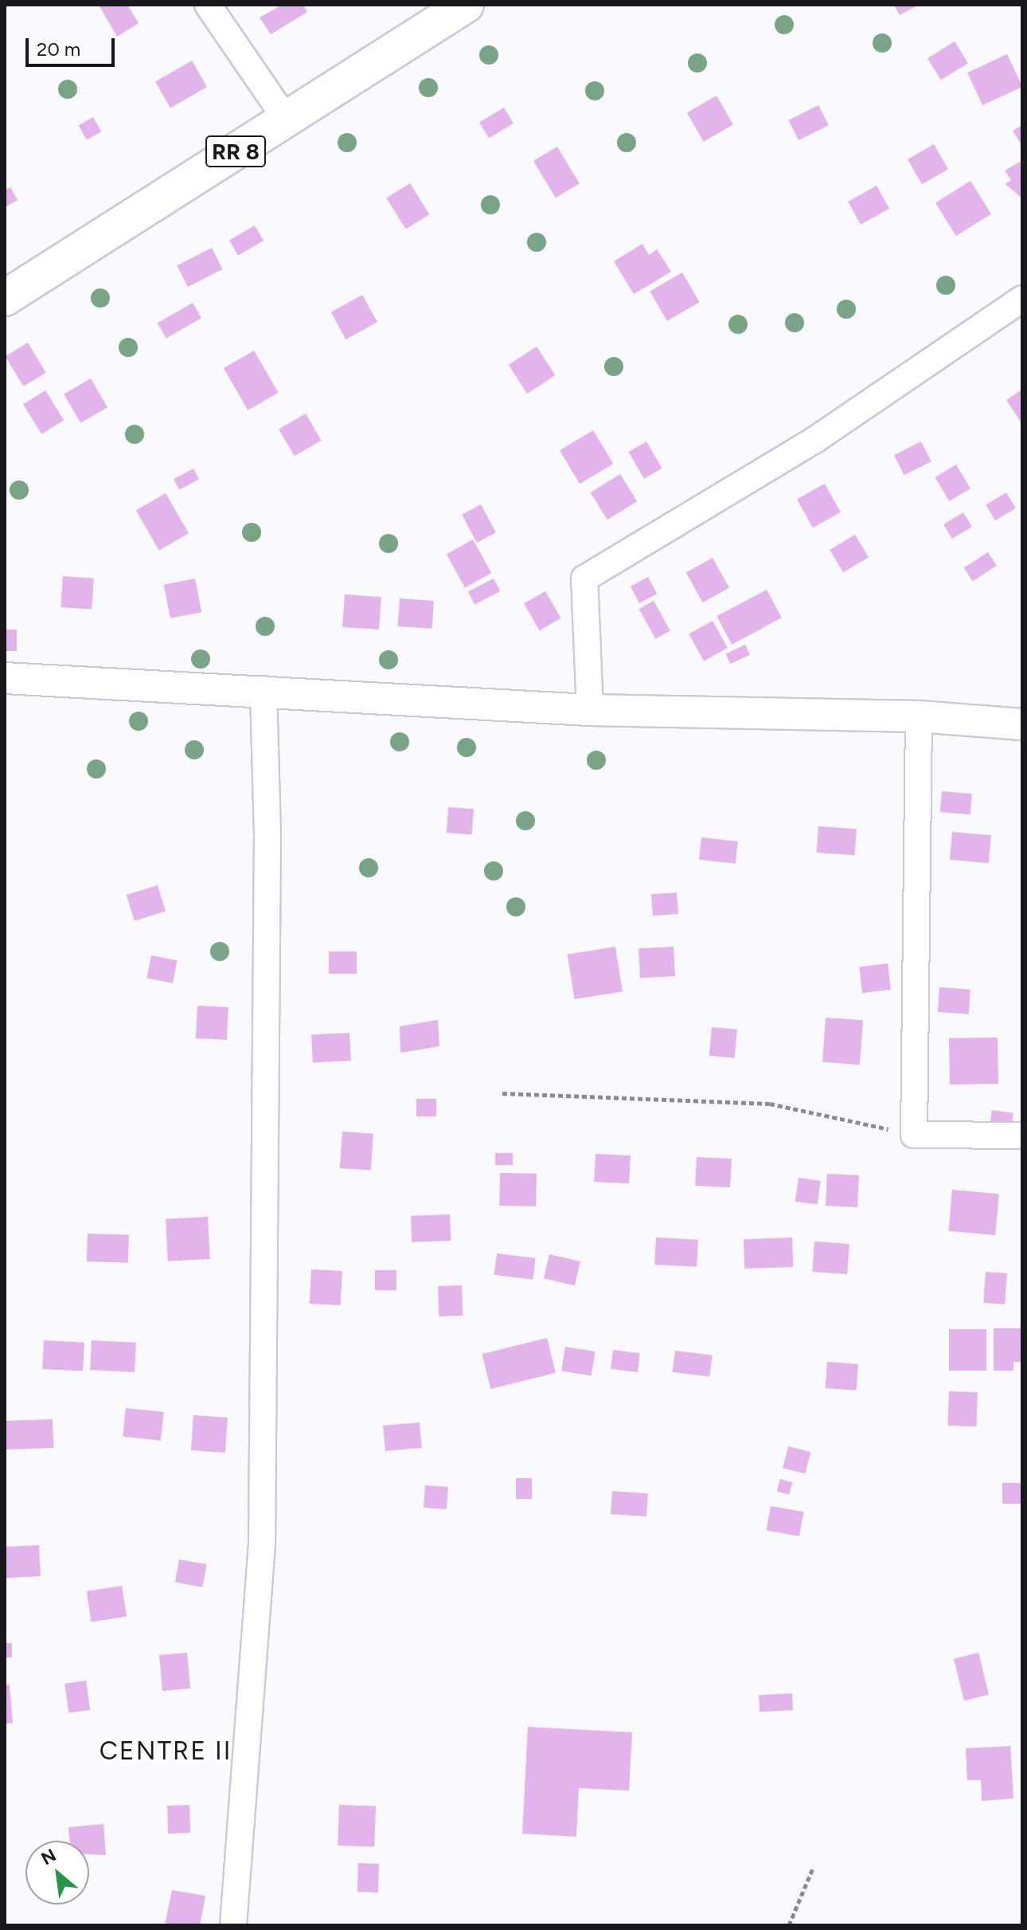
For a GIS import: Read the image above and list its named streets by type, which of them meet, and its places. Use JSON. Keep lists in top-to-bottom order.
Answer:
{
  "streets": {
    "main road": ["RR 8"]
  },
  "districts": ["CENTRE II"],
  "scale_bar": "20 m",
  "north": "top left"
}
